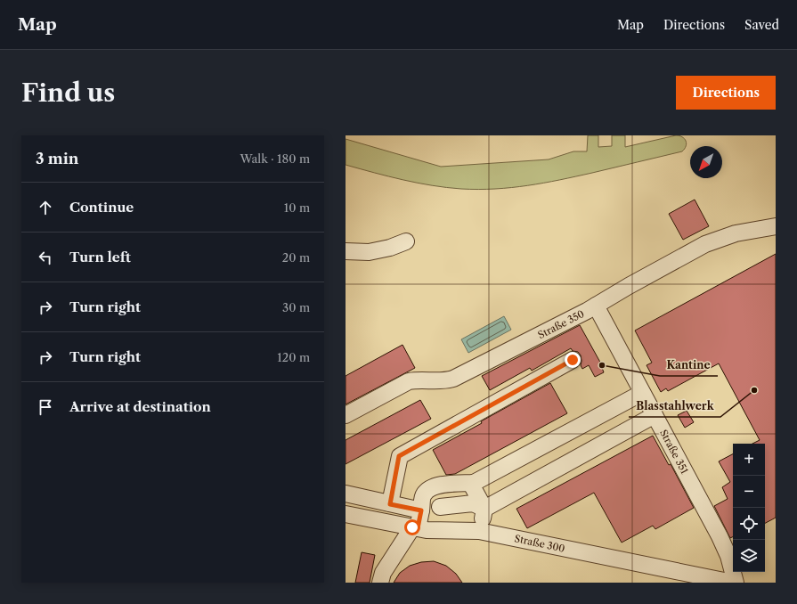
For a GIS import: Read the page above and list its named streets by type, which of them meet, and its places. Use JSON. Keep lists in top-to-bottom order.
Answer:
{
  "streets": {
    "street": ["Straße 350", "Straße 351", "Straße 300"]
  },
  "crossings": [
    ["Straße 350", "Straße 351"],
    ["Straße 351", "Straße 300"]
  ],
  "places": ["Kantine", "Blasstahlwerk"],
  "north": "bottom left",
  "page": {
    "header": "Map",
    "nav": ["Map", "Directions", "Saved"],
    "buttons": "Directions",
    "title": "Find us",
    "heading": ["3 min", "Walk · 180 m"],
    "list": [
      ["Continue", "10 m"],
      ["Turn left", "20 m"],
      ["Turn right", "30 m"],
      ["Turn right", "120 m"],
      "Arrive at destination"
    ],
    "map_buttons": ["+", "−"]
  }
}
